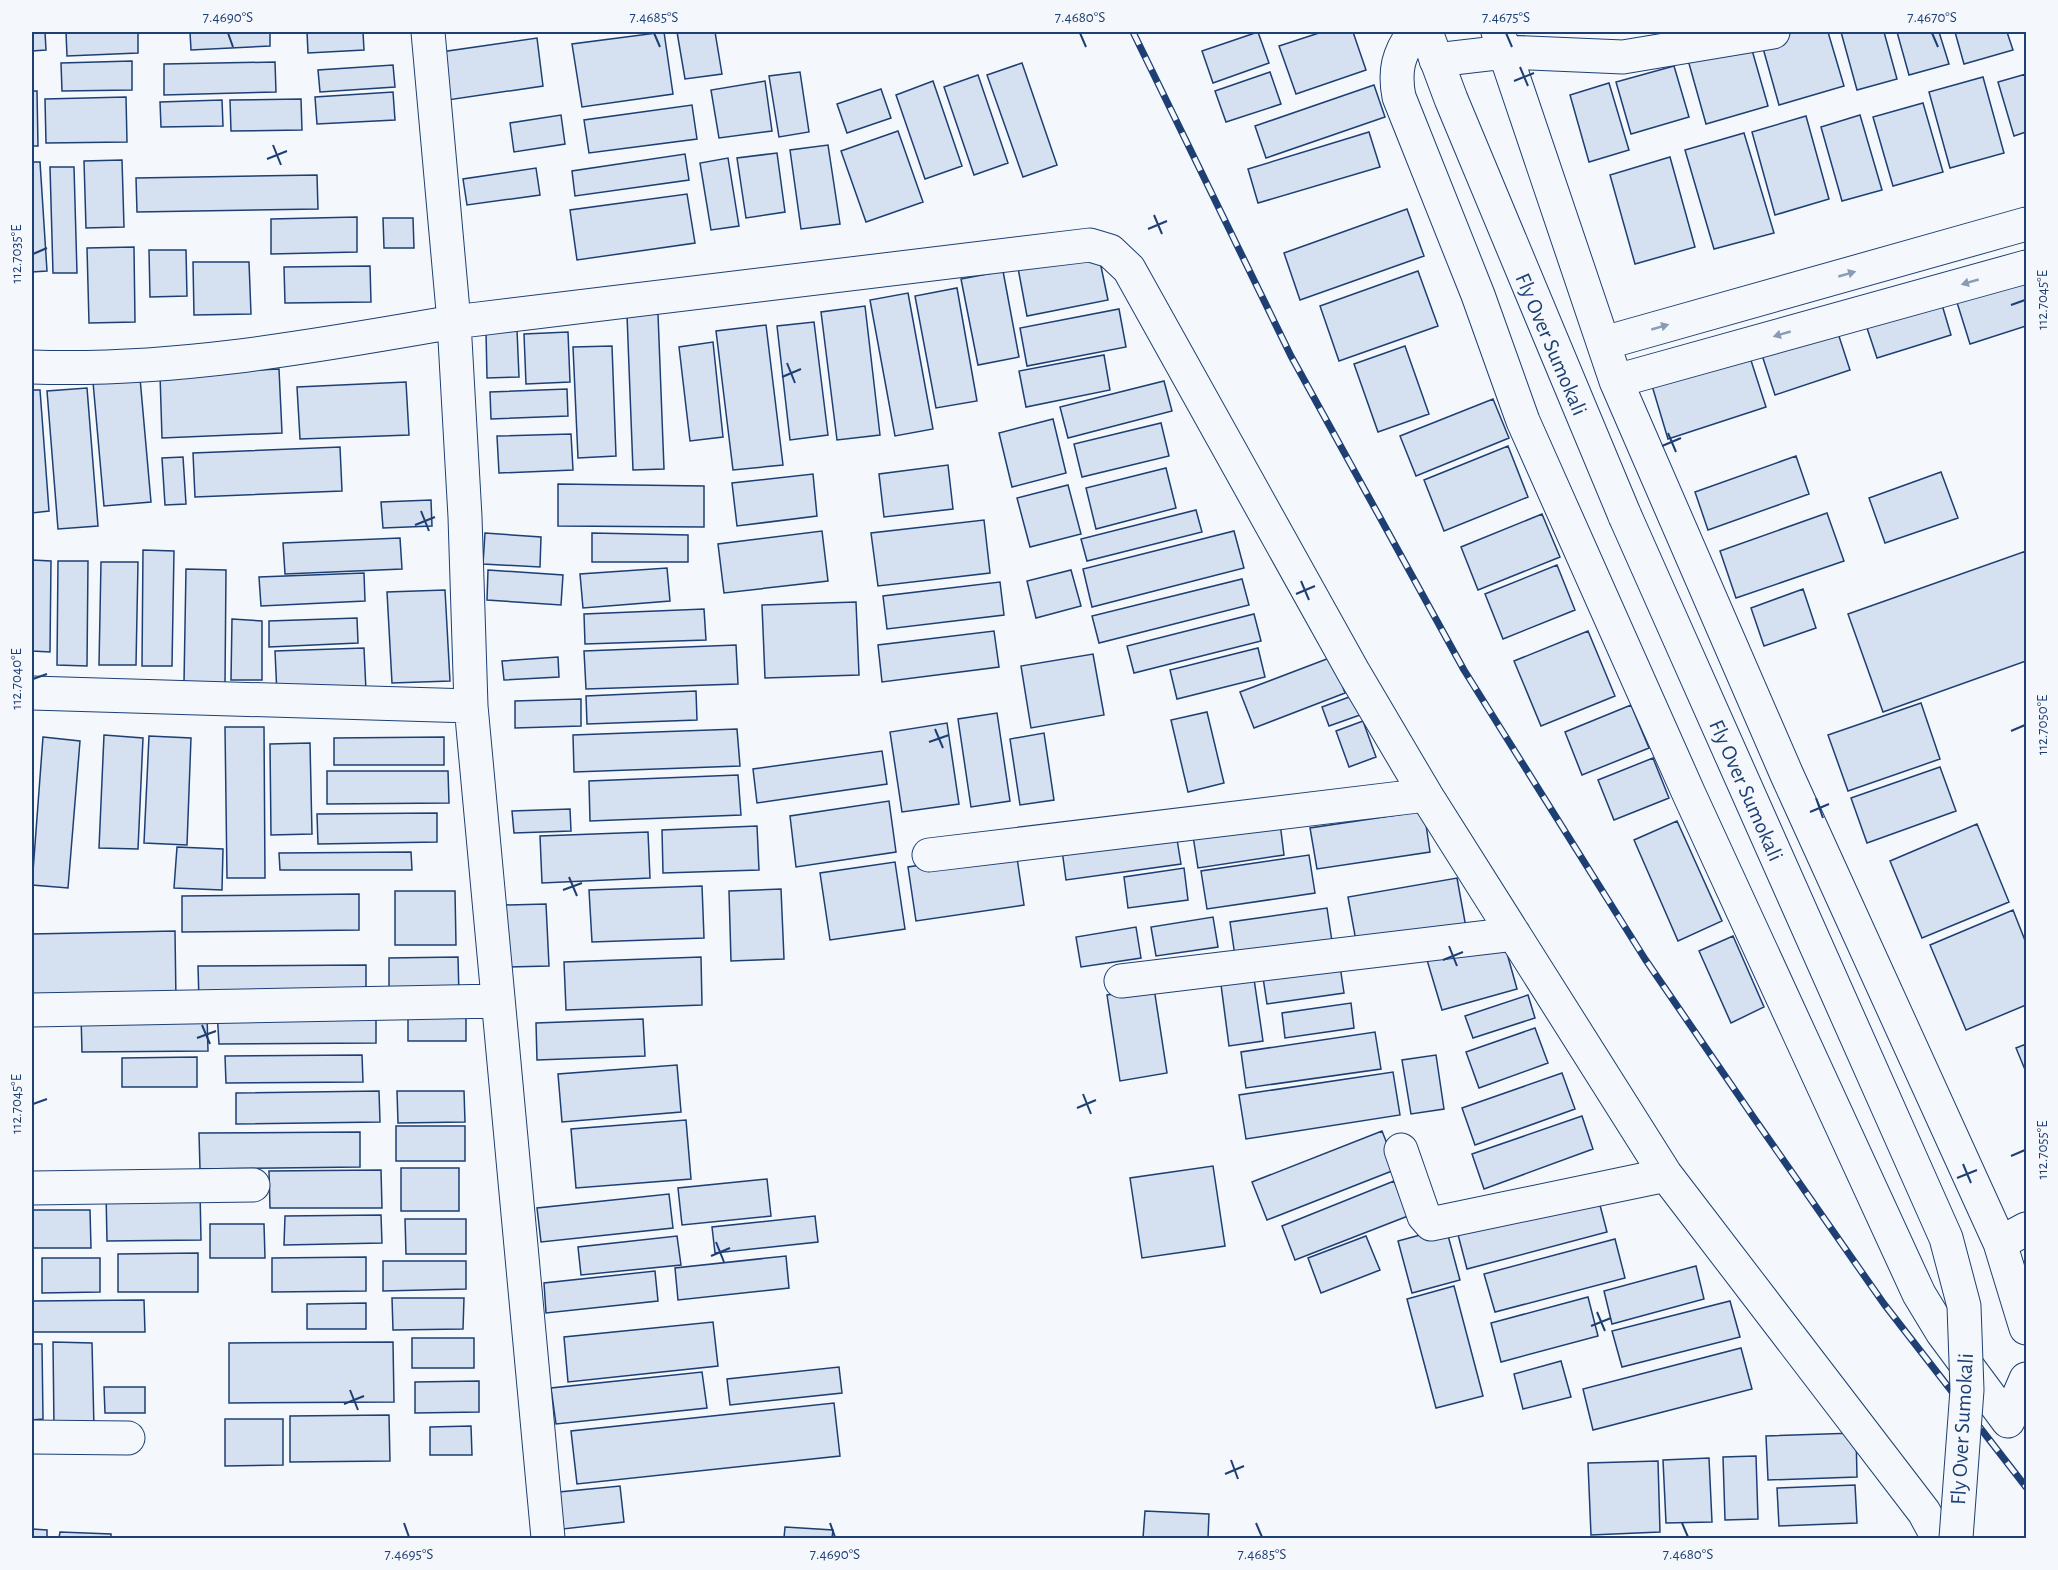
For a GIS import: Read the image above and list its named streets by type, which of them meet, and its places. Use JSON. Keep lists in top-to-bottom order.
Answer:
{
  "streets": {
    "street": ["Fly Over Sumokali"]
  },
  "coordinates": [
    "7.4690°S",
    "7.4685°S",
    "7.4680°S",
    "7.4675°S",
    "7.4670°S",
    "112.7035°E",
    "112.7045°E",
    "112.7040°E",
    "112.7050°E",
    "112.7055°E",
    "7.4695°S"
  ]
}
